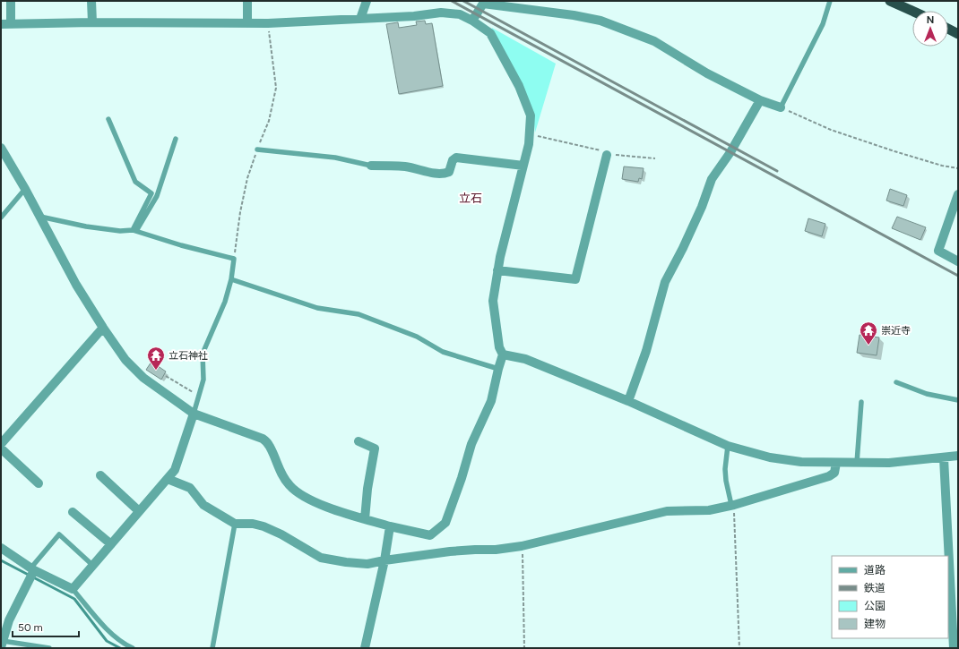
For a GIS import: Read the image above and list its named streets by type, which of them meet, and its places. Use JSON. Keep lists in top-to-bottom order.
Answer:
{
  "districts": ["立石"],
  "places": {
    "temple": ["崇近寺", "立石神社"]
  },
  "legend": [
    "道路",
    "鉄道",
    "公園",
    "建物"
  ],
  "scale_bar": "50 m",
  "north": "top"
}
